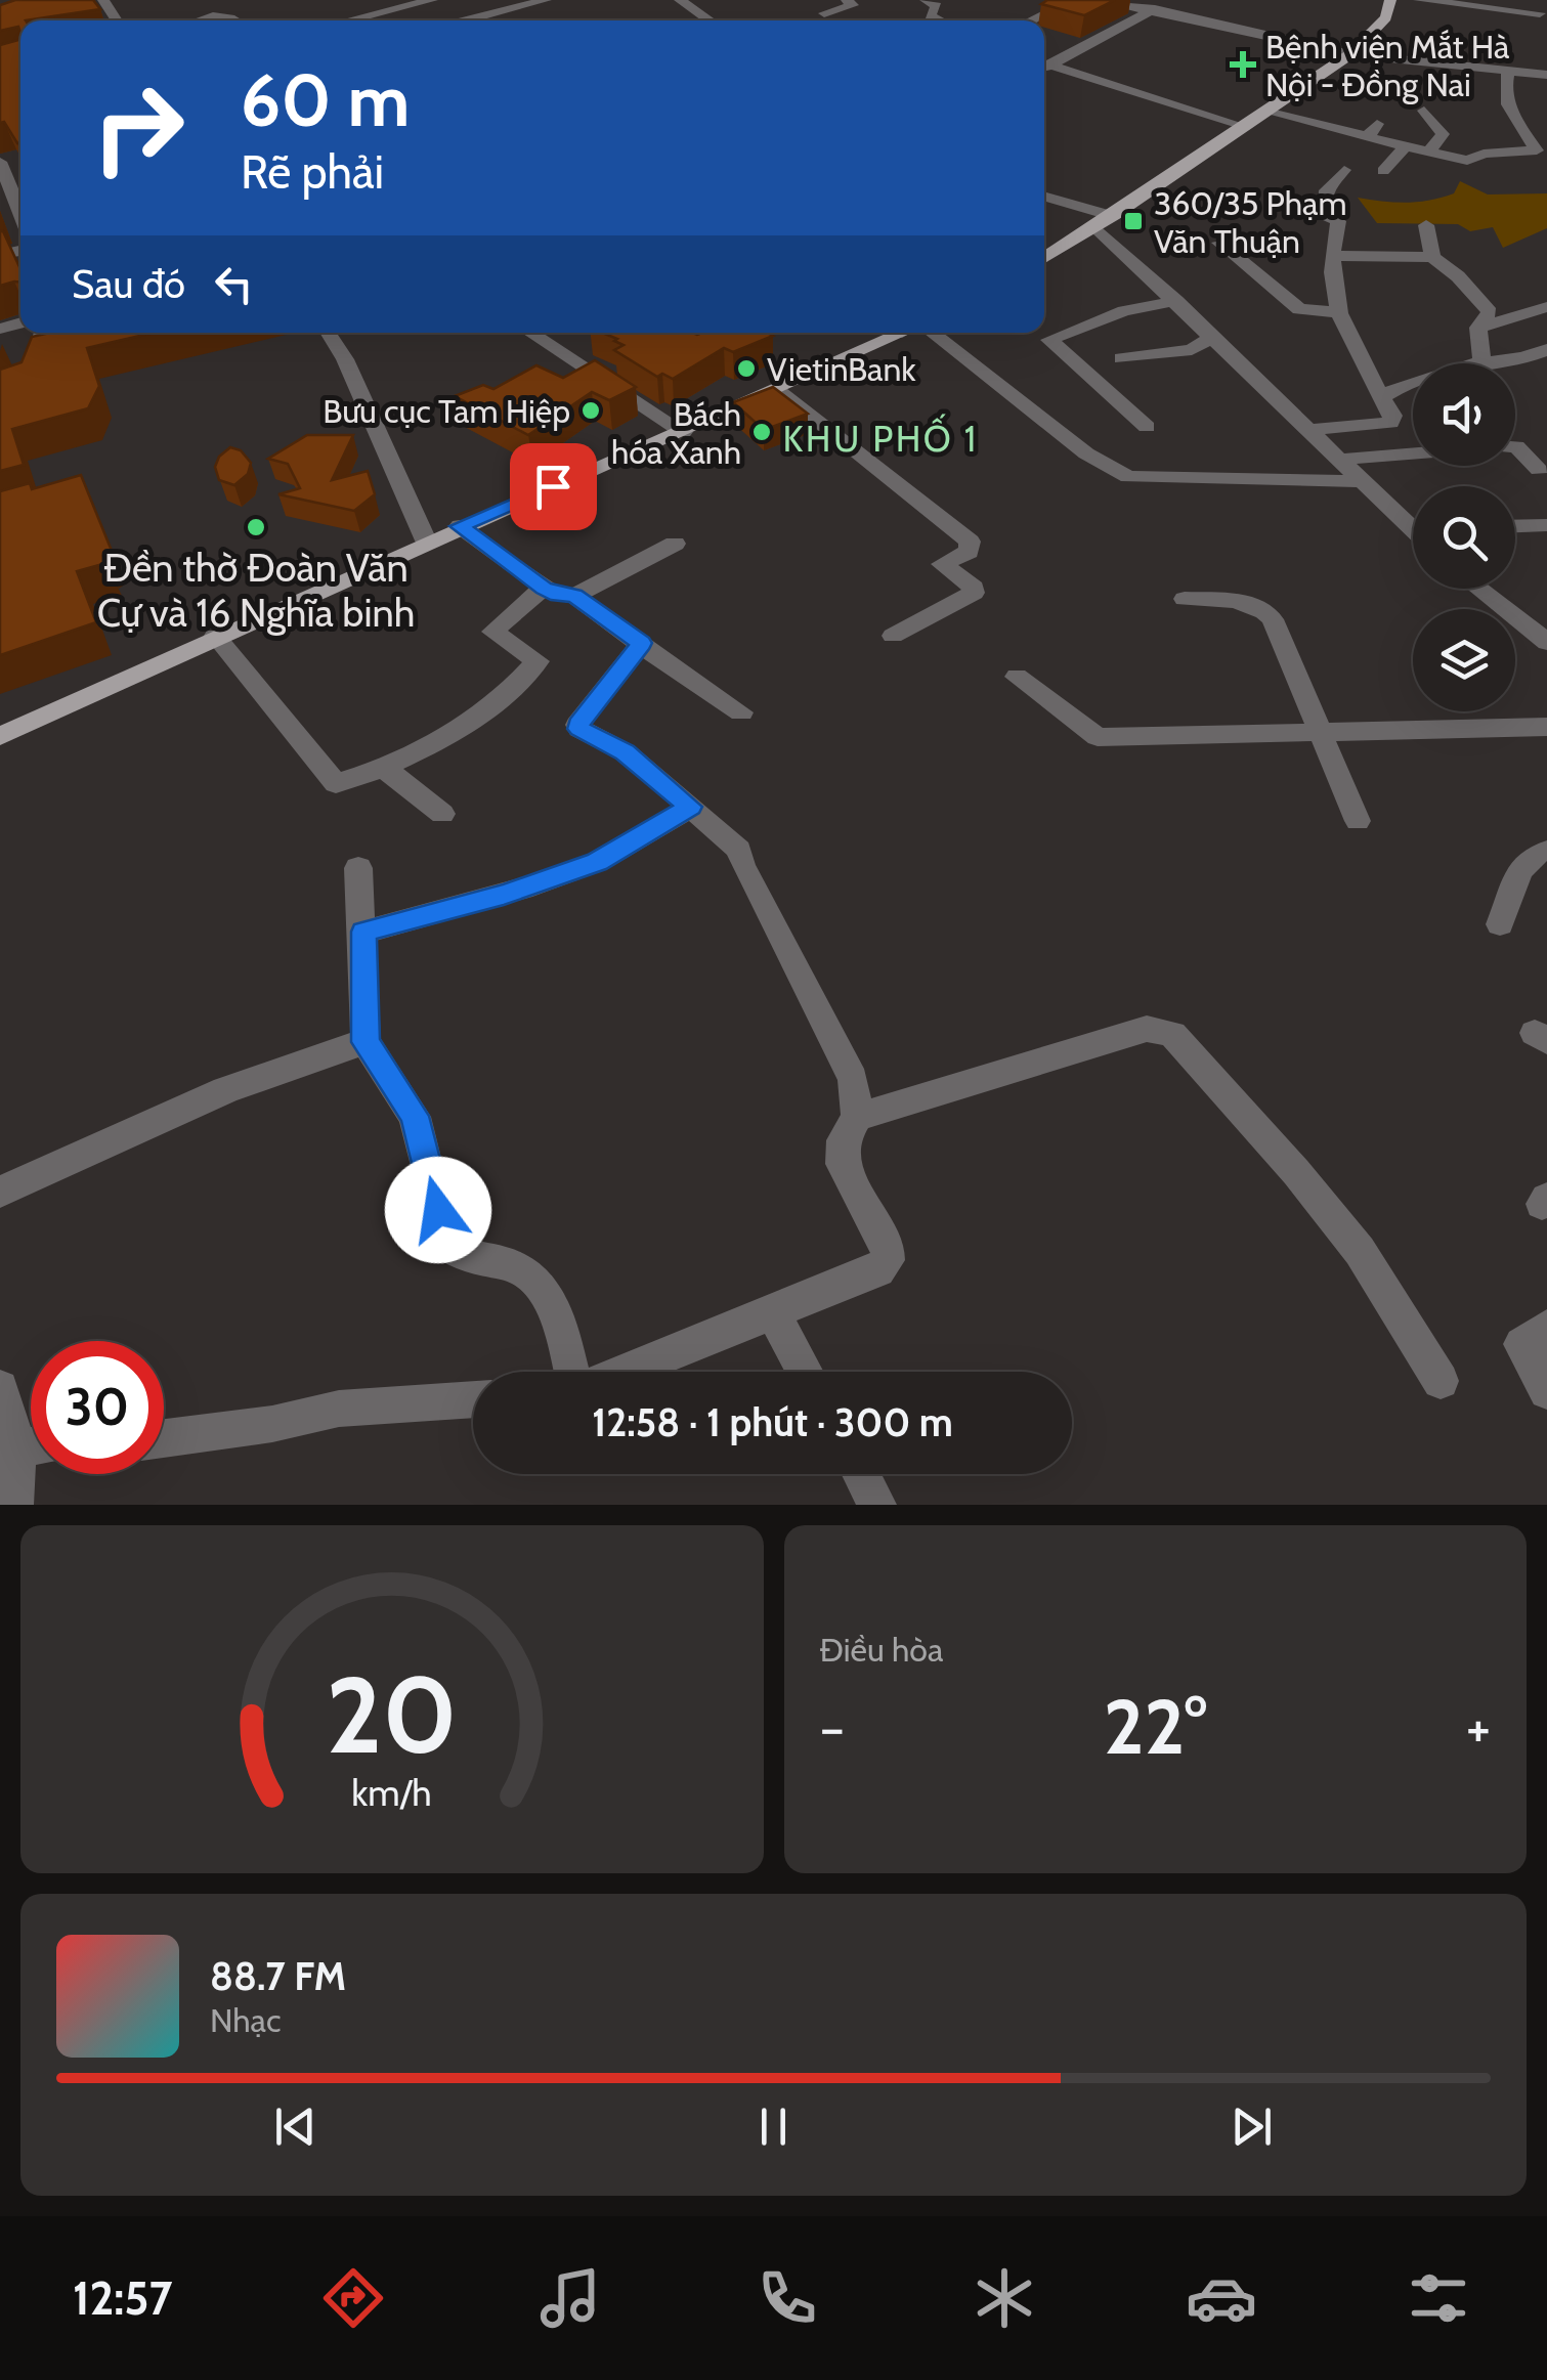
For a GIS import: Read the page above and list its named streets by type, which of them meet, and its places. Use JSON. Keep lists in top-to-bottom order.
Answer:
{
  "districts": ["KHU PHỐ 1"],
  "places": {
    "health": ["Bệnh viện Mắt Hà Nội - Đồng Nai"],
    "transit": ["360/35 Phạm Văn Thuận"],
    "other": [
      "VietinBank",
      "Bưu cục Tam Hiệp",
      "Bách hóa Xanh",
      "Đền thờ Đoàn Văn Cự và 16 Nghĩa binh"
    ]
  },
  "page": {
    "turn": ["60 m", "Rẽ phải"],
    "then": "Sau đó",
    "limit": "30",
    "trip": "12:58 · 1 phút · 300 m",
    "tile": "Điều hòa",
    "heat": ["−", "22°", "+"],
    "song": ["88.7 FM", "Nhạc"],
    "tabs": "12:57",
    "gauge": ["20", "km/h"]
  }
}
